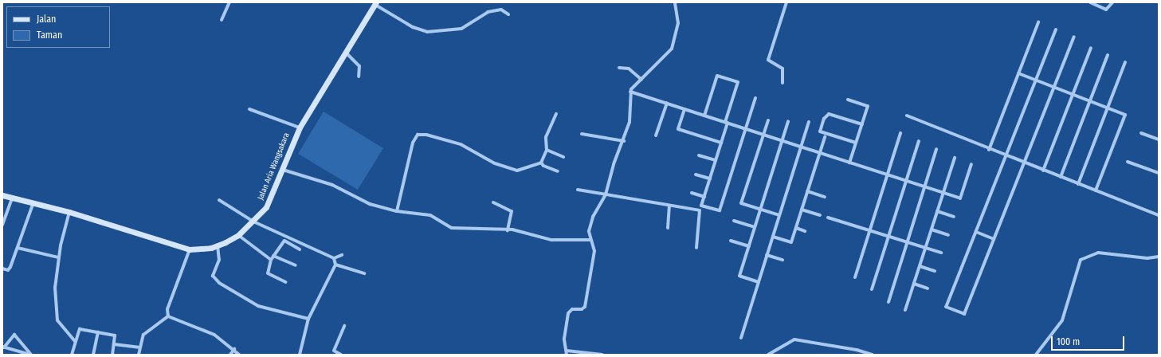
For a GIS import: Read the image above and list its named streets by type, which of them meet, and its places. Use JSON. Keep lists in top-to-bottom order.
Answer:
{
  "streets": {
    "street": ["Jalan Aria Wangsakara"]
  },
  "legend": ["Jalan", "Taman"],
  "scale_bar": "100 m"
}
